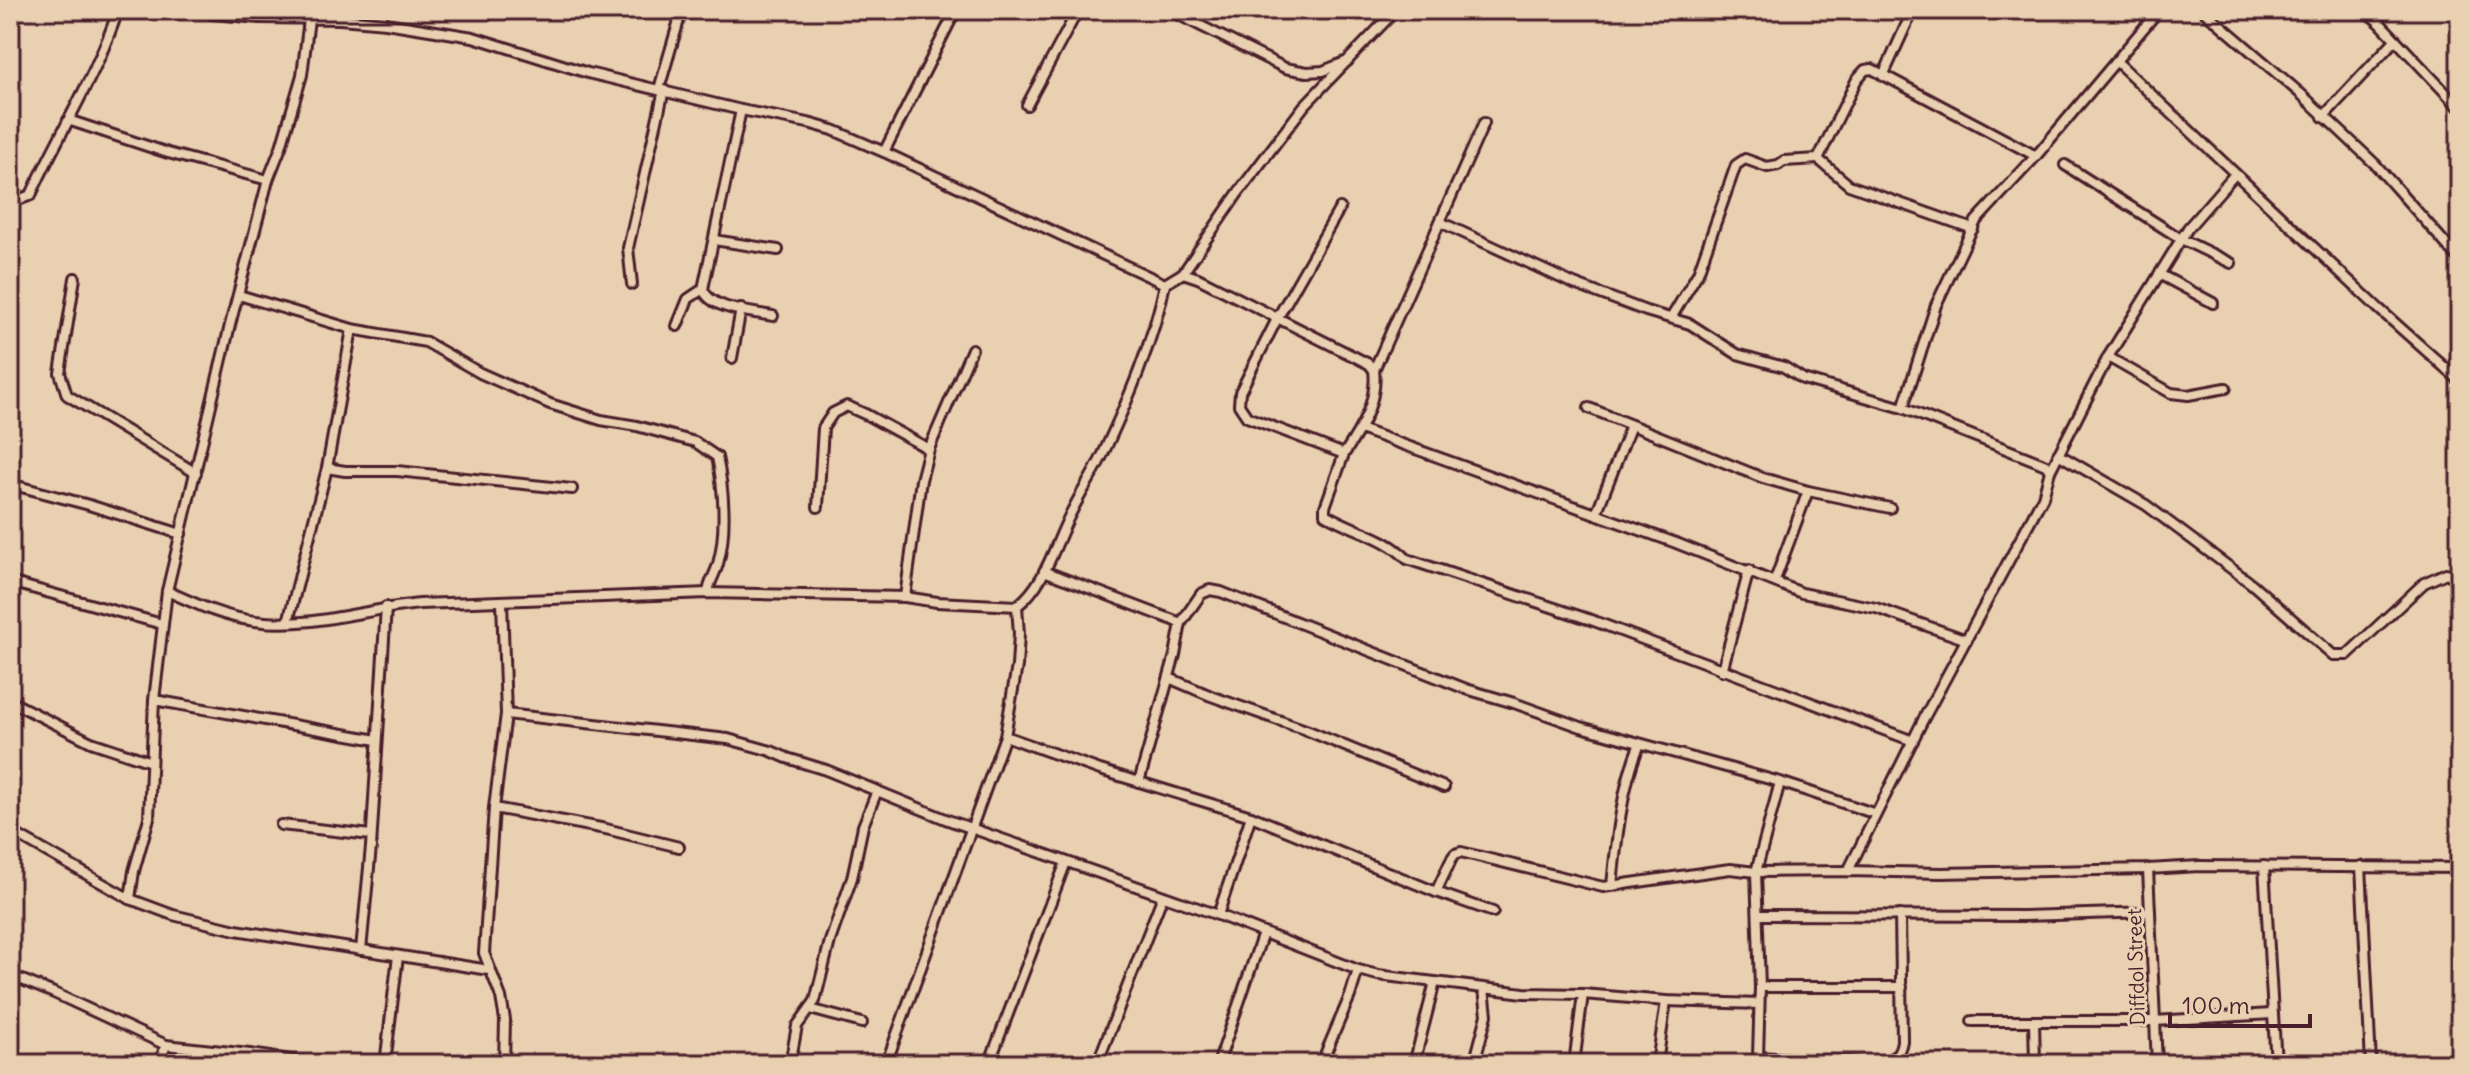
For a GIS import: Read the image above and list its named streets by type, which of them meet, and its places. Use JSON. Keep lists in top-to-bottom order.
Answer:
{
  "streets": {
    "street": ["Diffdol Street"]
  },
  "scale_bar": "100 m"
}
